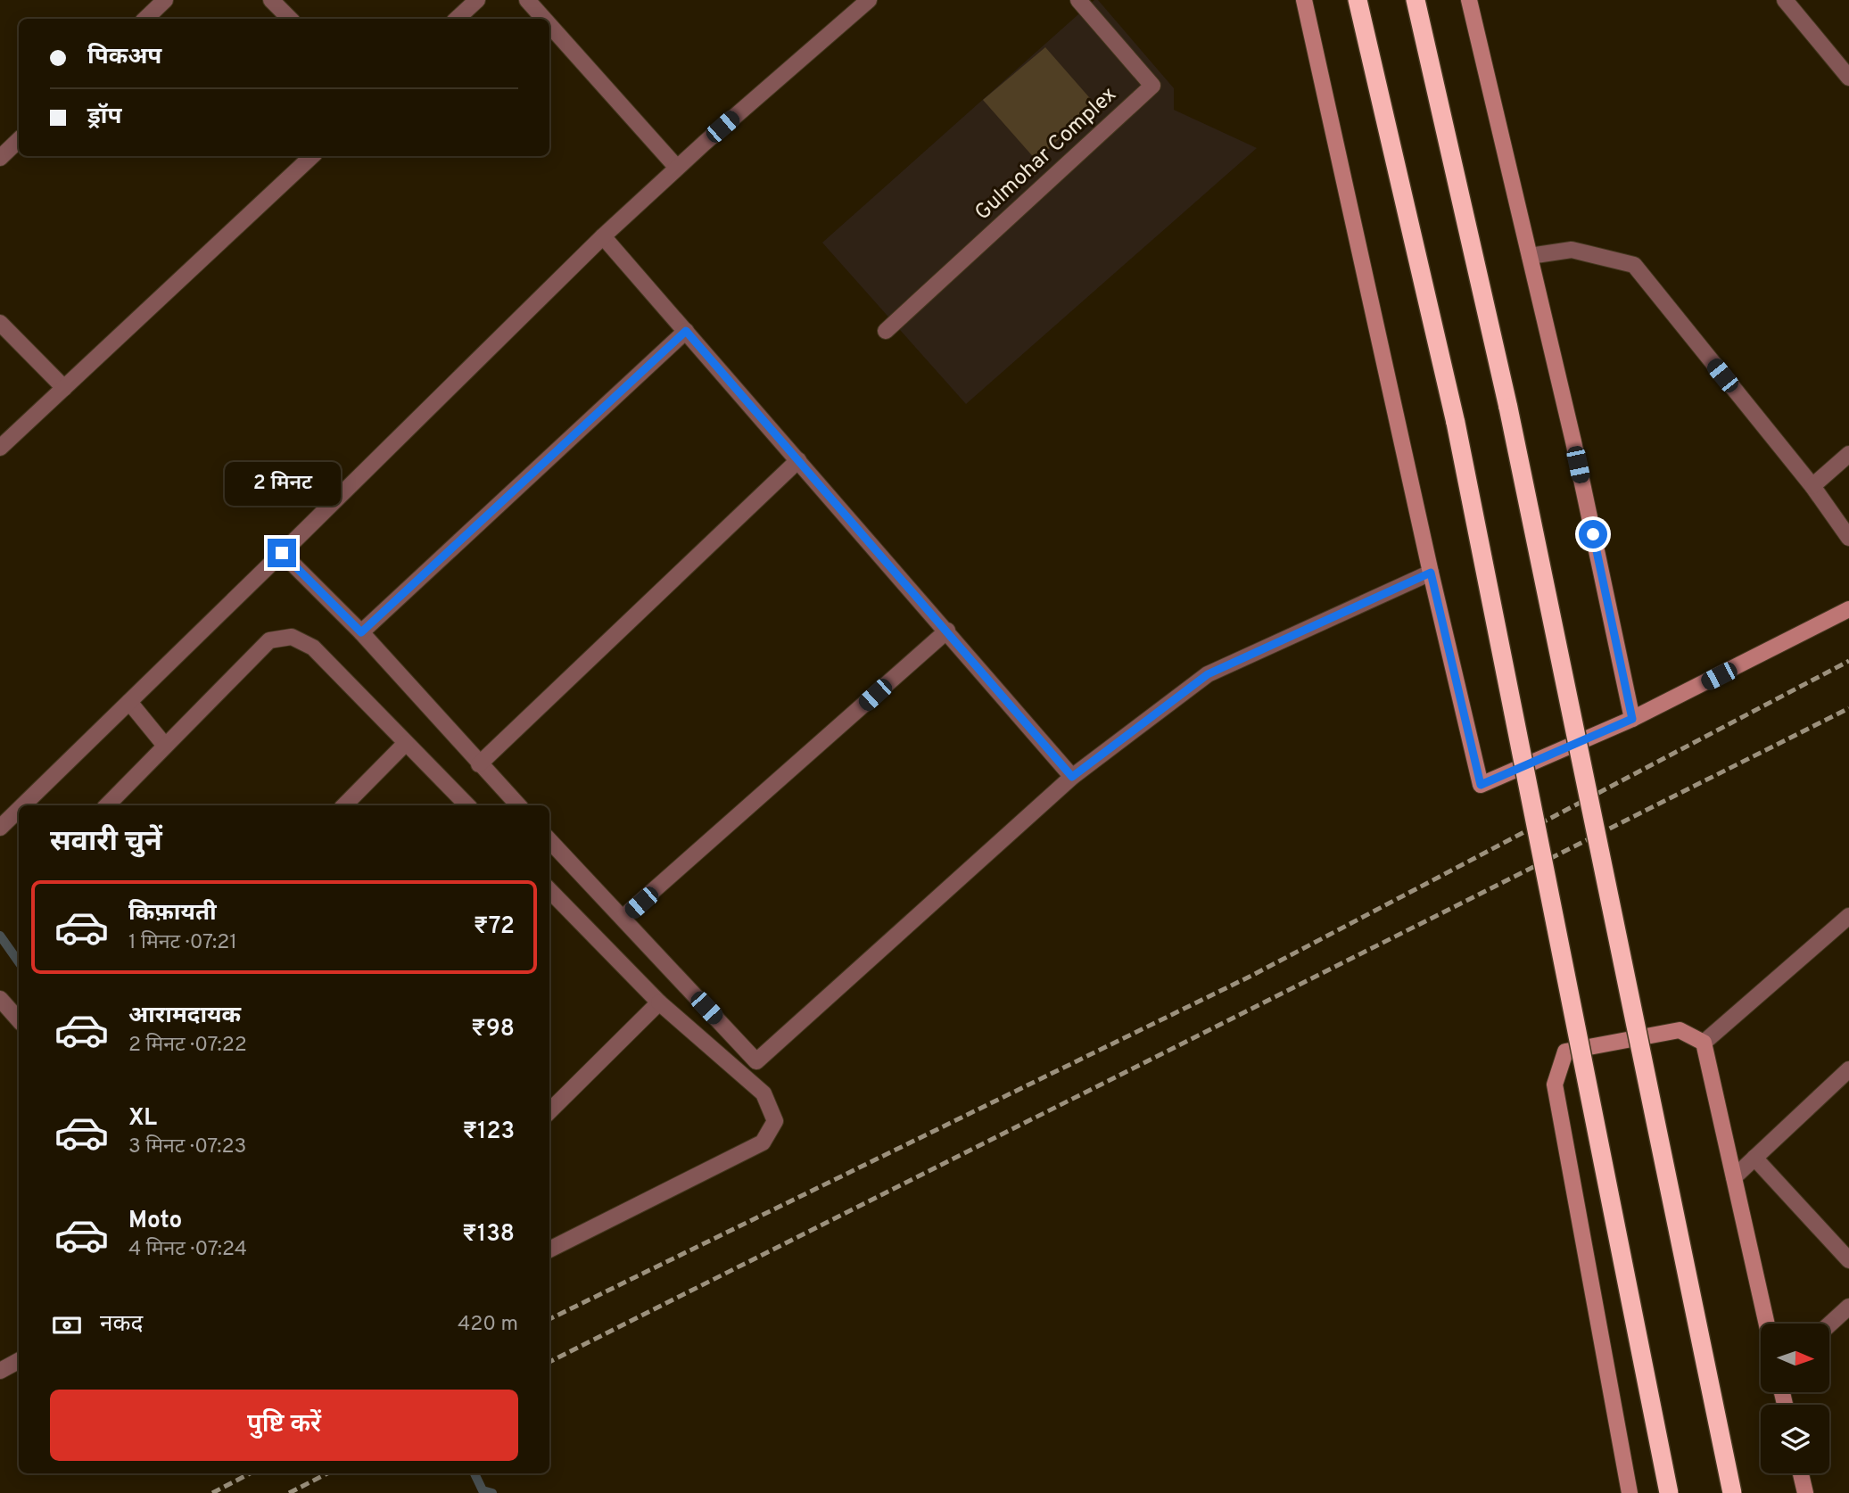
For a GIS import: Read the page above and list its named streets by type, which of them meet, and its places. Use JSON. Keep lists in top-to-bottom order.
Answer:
{
  "streets": {
    "street": ["Gulmohar Complex"]
  },
  "north": "right",
  "page": {
    "banner": ["पिकअप", "ड्रॉप"],
    "bubble": "2 मिनट",
    "heading": "सवारी चुनें",
    "list": [
      {
        "name": "किफ़ायती",
        "note": "1 मिनट · 07:21",
        "value": "₹72"
      },
      {
        "name": "आरामदायक",
        "note": "2 मिनट · 07:22",
        "value": "₹98"
      },
      {
        "name": "XL",
        "note": "3 मिनट · 07:23",
        "value": "₹123"
      },
      {
        "name": "Moto",
        "note": "4 मिनट · 07:24",
        "value": "₹138"
      }
    ],
    "pay": ["नकद", "420 m"],
    "buttons": "पुष्टि करें"
  }
}
